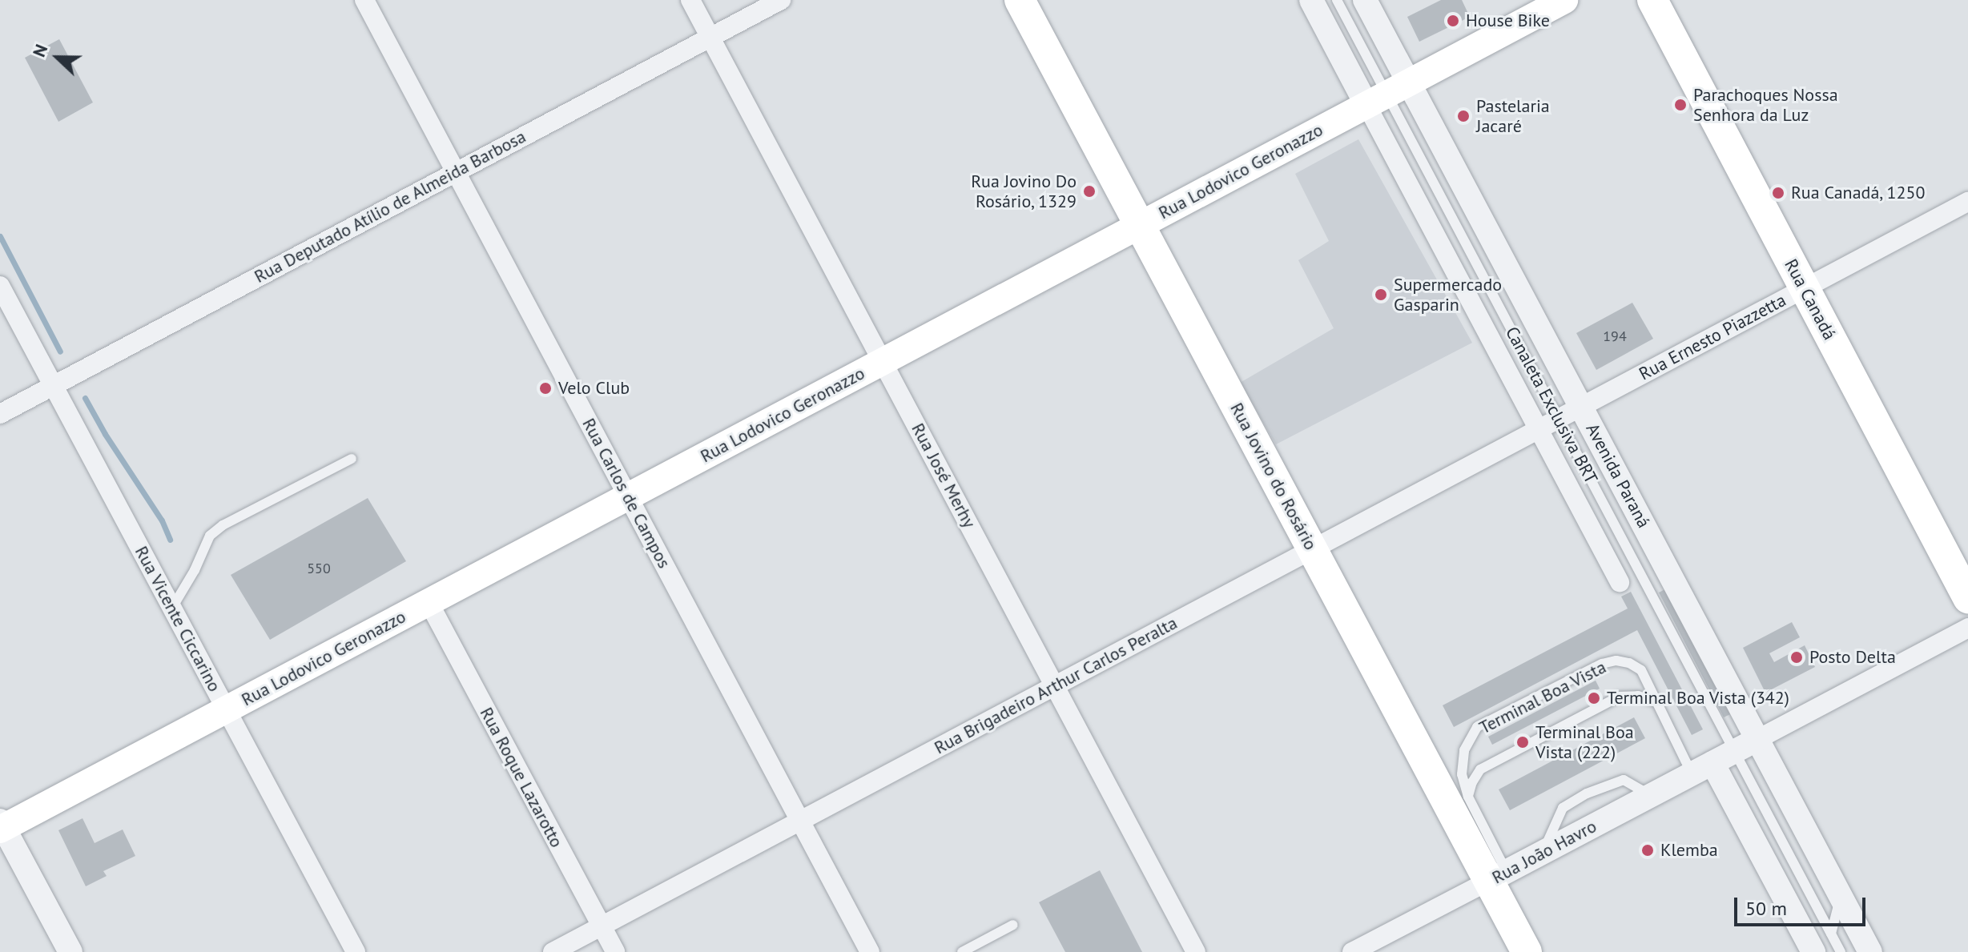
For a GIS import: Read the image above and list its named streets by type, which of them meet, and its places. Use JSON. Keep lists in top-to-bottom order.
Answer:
{
  "streets": {
    "main road": ["Rua Lodovico Geronazzo", "Rua Canadá", "Rua Jovino do Rosário"],
    "street": [
      "Rua Deputado Atílio de Almeida Barbosa",
      "Rua Ernesto Piazzetta",
      "Rua José Merhy",
      "Avenida Paraná",
      "Rua Carlos de Campos",
      "Rua Vicente Ciccarino",
      "Rua Brigadeiro Arthur Carlos Peralta",
      "Rua Roque Lazarotto",
      "Rua João Havro"
    ],
    "lane": ["Canaleta Exclusiva BRT", "Terminal Boa Vista"]
  },
  "crossings": [
    ["Rua Lodovico Geronazzo", "Canaleta Exclusiva BRT"],
    ["Rua Lodovico Geronazzo", "Rua José Merhy"],
    ["Rua Lodovico Geronazzo", "Avenida Paraná"],
    ["Rua Lodovico Geronazzo", "Rua Jovino do Rosário"],
    ["Rua Lodovico Geronazzo", "Rua Carlos de Campos"],
    ["Rua Lodovico Geronazzo", "Rua Vicente Ciccarino"],
    ["Rua Lodovico Geronazzo", "Rua Roque Lazarotto"],
    ["Rua Deputado Atílio de Almeida Barbosa", "Rua José Merhy"],
    ["Rua Deputado Atílio de Almeida Barbosa", "Rua Carlos de Campos"],
    ["Rua Deputado Atílio de Almeida Barbosa", "Rua Vicente Ciccarino"],
    ["Rua Canadá", "Rua Ernesto Piazzetta"],
    ["Rua Ernesto Piazzetta", "Canaleta Exclusiva BRT"],
    ["Rua Ernesto Piazzetta", "Avenida Paraná"],
    ["Rua Ernesto Piazzetta", "Rua Brigadeiro Arthur Carlos Peralta"],
    ["Canaleta Exclusiva BRT", "Avenida Paraná"],
    ["Canaleta Exclusiva BRT", "Rua Brigadeiro Arthur Carlos Peralta"],
    ["Canaleta Exclusiva BRT", "Rua João Havro"],
    ["Rua José Merhy", "Rua Brigadeiro Arthur Carlos Peralta"],
    ["Avenida Paraná", "Rua Brigadeiro Arthur Carlos Peralta"],
    ["Avenida Paraná", "Rua João Havro"],
    ["Rua Jovino do Rosário", "Rua Brigadeiro Arthur Carlos Peralta"],
    ["Rua Jovino do Rosário", "Terminal Boa Vista"],
    ["Rua Jovino do Rosário", "Rua João Havro"],
    ["Rua Carlos de Campos", "Rua Brigadeiro Arthur Carlos Peralta"],
    ["Rua Brigadeiro Arthur Carlos Peralta", "Rua Roque Lazarotto"],
    ["Terminal Boa Vista", "Rua João Havro"]
  ],
  "places": [
    "House Bike",
    "Parachoques Nossa Senhora da Luz",
    "Pastelaria Jacaré",
    "Rua Jovino Do Rosário, 1329",
    "Rua Canadá, 1250",
    "Supermercado Gasparin",
    "Velo Club",
    "Posto Delta",
    "Terminal Boa Vista (342)",
    "Terminal Boa Vista (222)",
    "Klemba"
  ],
  "house_numbers": ["194", "550"],
  "scale_bar": "50 m",
  "north": "left"
}
